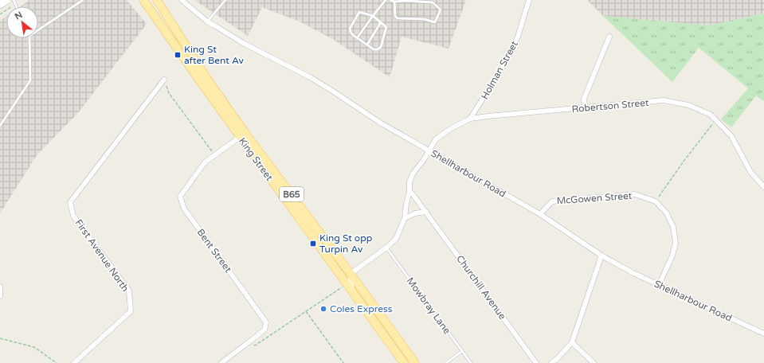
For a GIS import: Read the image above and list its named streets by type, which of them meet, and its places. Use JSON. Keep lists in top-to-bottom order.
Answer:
{
  "streets": {
    "main road": ["King Street", "B65"],
    "street": [
      "Holman Street",
      "Robertson Street",
      "Shellharbour Road",
      "McGowen Street",
      "Bent Street",
      "First Avenue North",
      "Churchill Avenue"
    ],
    "lane": ["Mowbray Lane"]
  },
  "crossings": [
    ["Holman Street", "Robertson Street"],
    ["Robertson Street", "King Street"],
    ["Robertson Street", "Shellharbour Road"],
    ["Robertson Street", "Churchill Avenue"],
    ["Robertson Street", "Mowbray Lane"],
    ["King Street", "Bent Street"],
    ["Shellharbour Road", "McGowen Street"]
  ],
  "places": {
    "transit": ["King St after Bent Av", "King St opp Turpin Av"],
    "other": ["Coles Express"]
  },
  "north": "top left"
}
